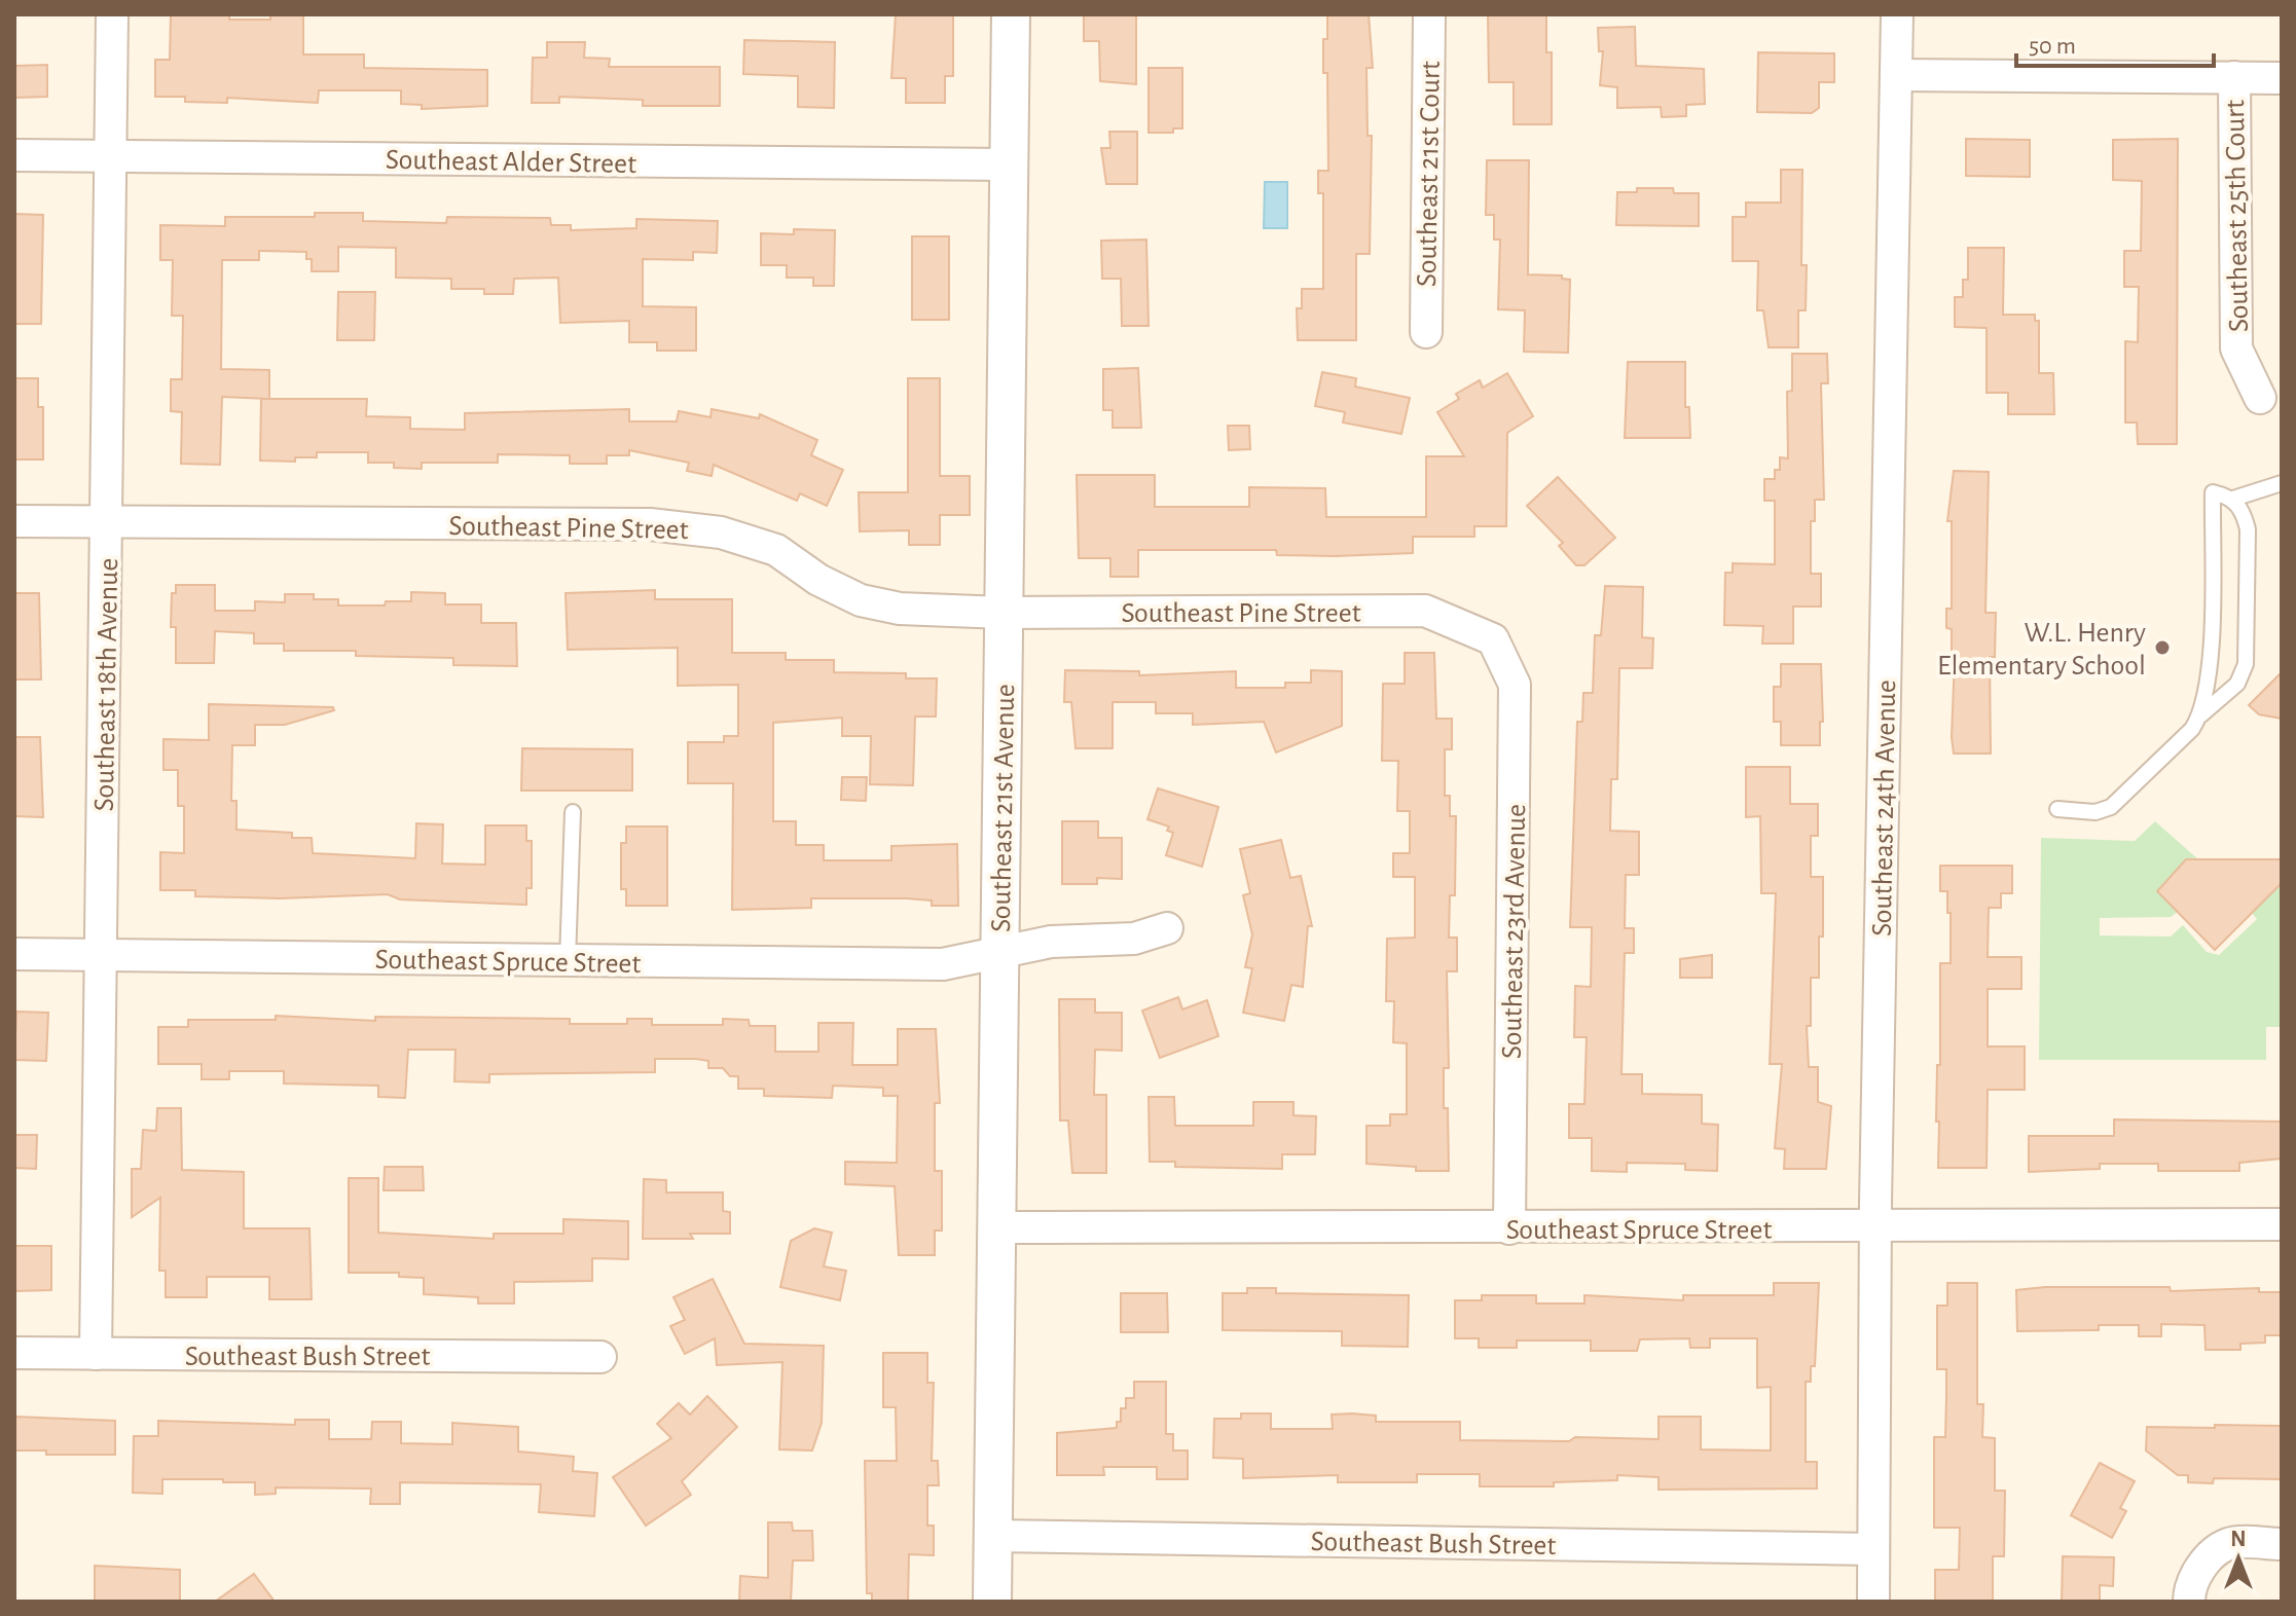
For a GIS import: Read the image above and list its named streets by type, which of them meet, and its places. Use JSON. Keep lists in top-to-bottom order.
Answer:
{
  "streets": {
    "street": [
      "Southeast Alder Street",
      "Southeast 21st Court",
      "Southeast 25th Court",
      "Southeast Pine Street",
      "Southeast 18th Avenue",
      "Southeast 21st Avenue",
      "Southeast 24th Avenue",
      "Southeast 23rd Avenue",
      "Southeast Spruce Street",
      "Southeast Bush Street"
    ]
  },
  "crossings": [
    ["Southeast Alder Street", "Southeast 18th Avenue"],
    ["Southeast Alder Street", "Southeast 21st Avenue"],
    ["Southeast Pine Street", "Southeast 18th Avenue"],
    ["Southeast Pine Street", "Southeast 21st Avenue"],
    ["Southeast Pine Street", "Southeast 23rd Avenue"],
    ["Southeast 18th Avenue", "Southeast Spruce Street"],
    ["Southeast 18th Avenue", "Southeast Bush Street"],
    ["Southeast 21st Avenue", "Southeast Spruce Street"],
    ["Southeast 21st Avenue", "Southeast Bush Street"],
    ["Southeast 24th Avenue", "Southeast Spruce Street"],
    ["Southeast 24th Avenue", "Southeast Bush Street"],
    ["Southeast 23rd Avenue", "Southeast Spruce Street"]
  ],
  "places": ["W.L. Henry Elementary School"],
  "scale_bar": "50 m",
  "north": "top"
}
